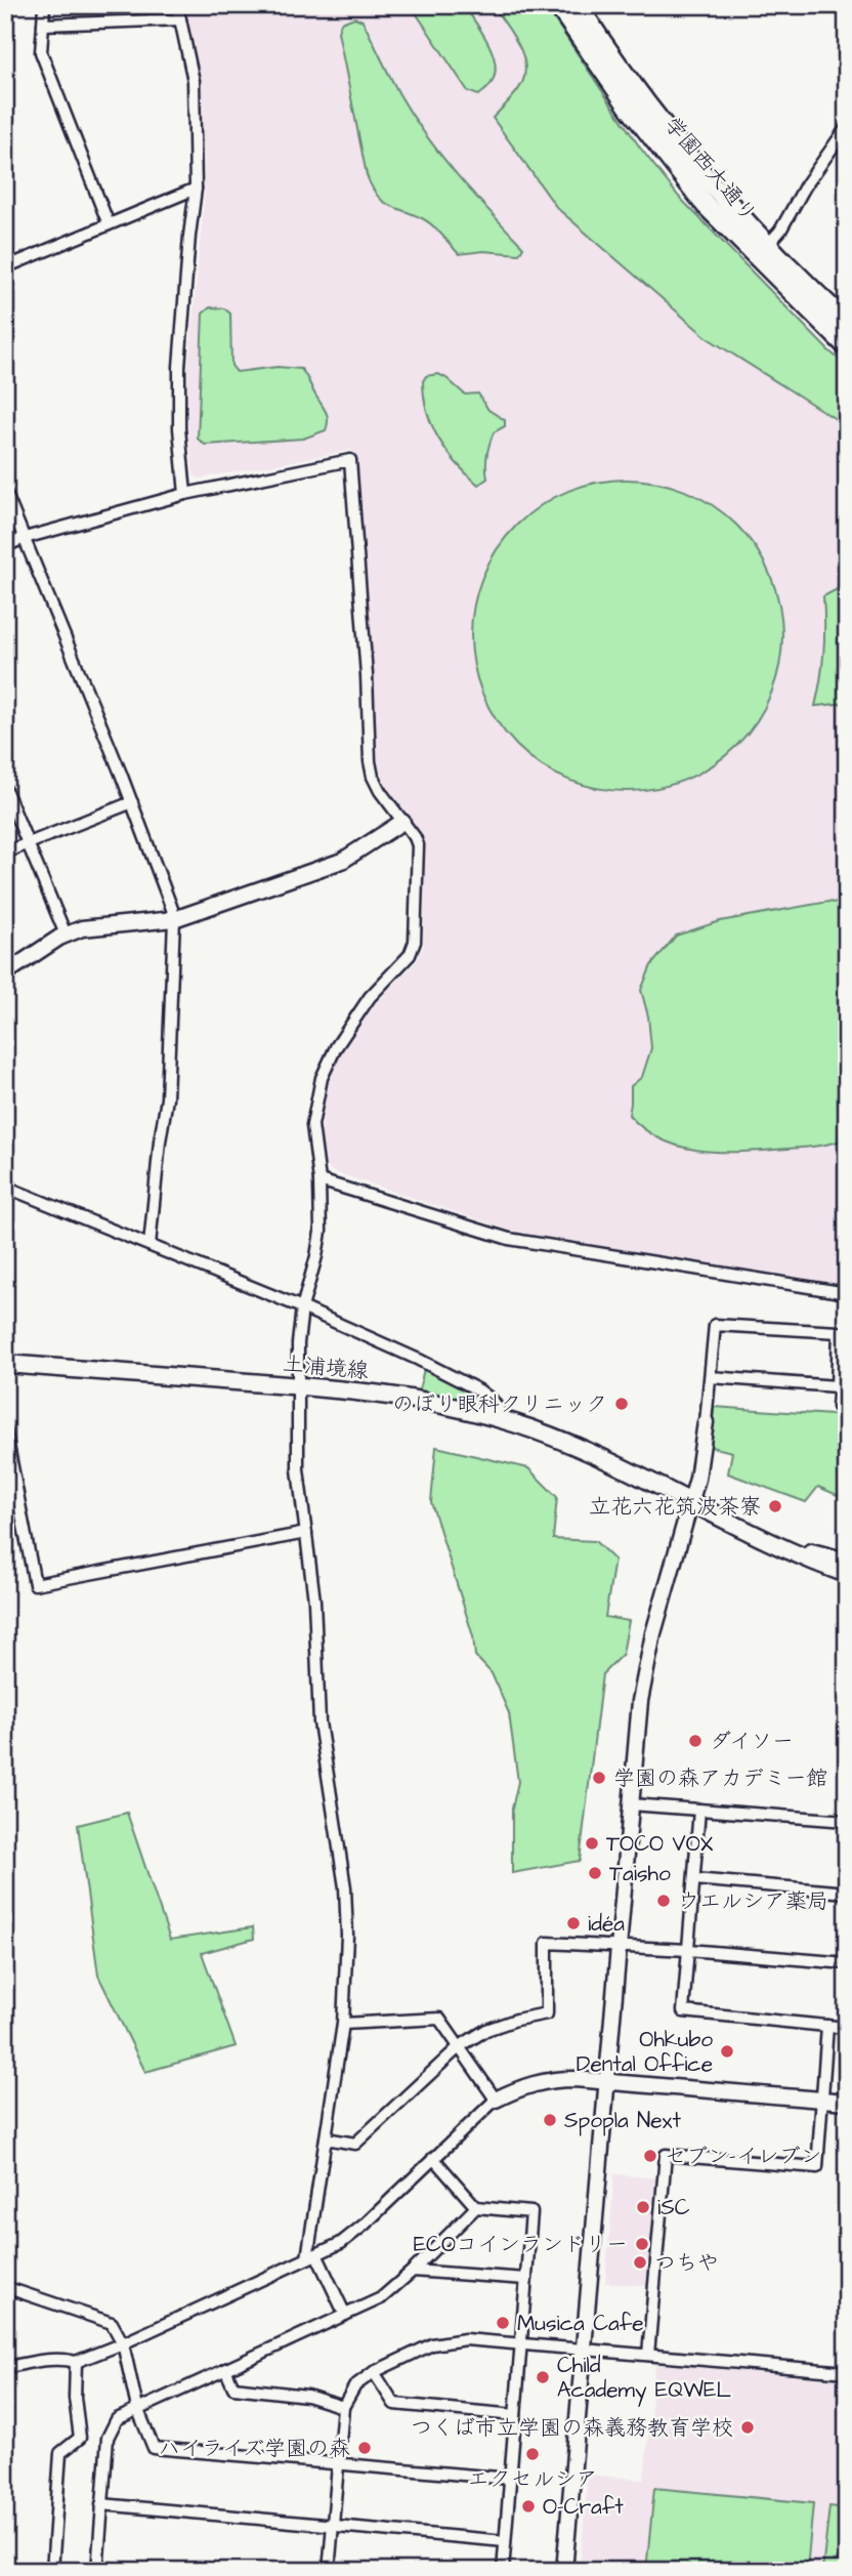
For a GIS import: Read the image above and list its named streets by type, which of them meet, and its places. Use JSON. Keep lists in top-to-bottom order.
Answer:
{
  "streets": {
    "highway": ["学園西大通り"],
    "main road": ["土浦境線"]
  },
  "places": [
    "のぼり眼科クリニック",
    "立花六花筑波茶寮",
    "ダイソー",
    "学園の森アカデミー館",
    "TOCO VOX",
    "Taisho",
    "ウエルシア薬局",
    "idéa",
    "Ohkubo Dental Office",
    "Spopla Next",
    "セブン-イレブン",
    "iSC",
    "ECOコインランドリー",
    "つちや",
    "Musica Cafe",
    "Child Academy EQWEL",
    "つくば市立学園の森義務教育学校",
    "ハイライズ学園の森",
    "エクセルシア",
    "O-Craft"
  ]
}
